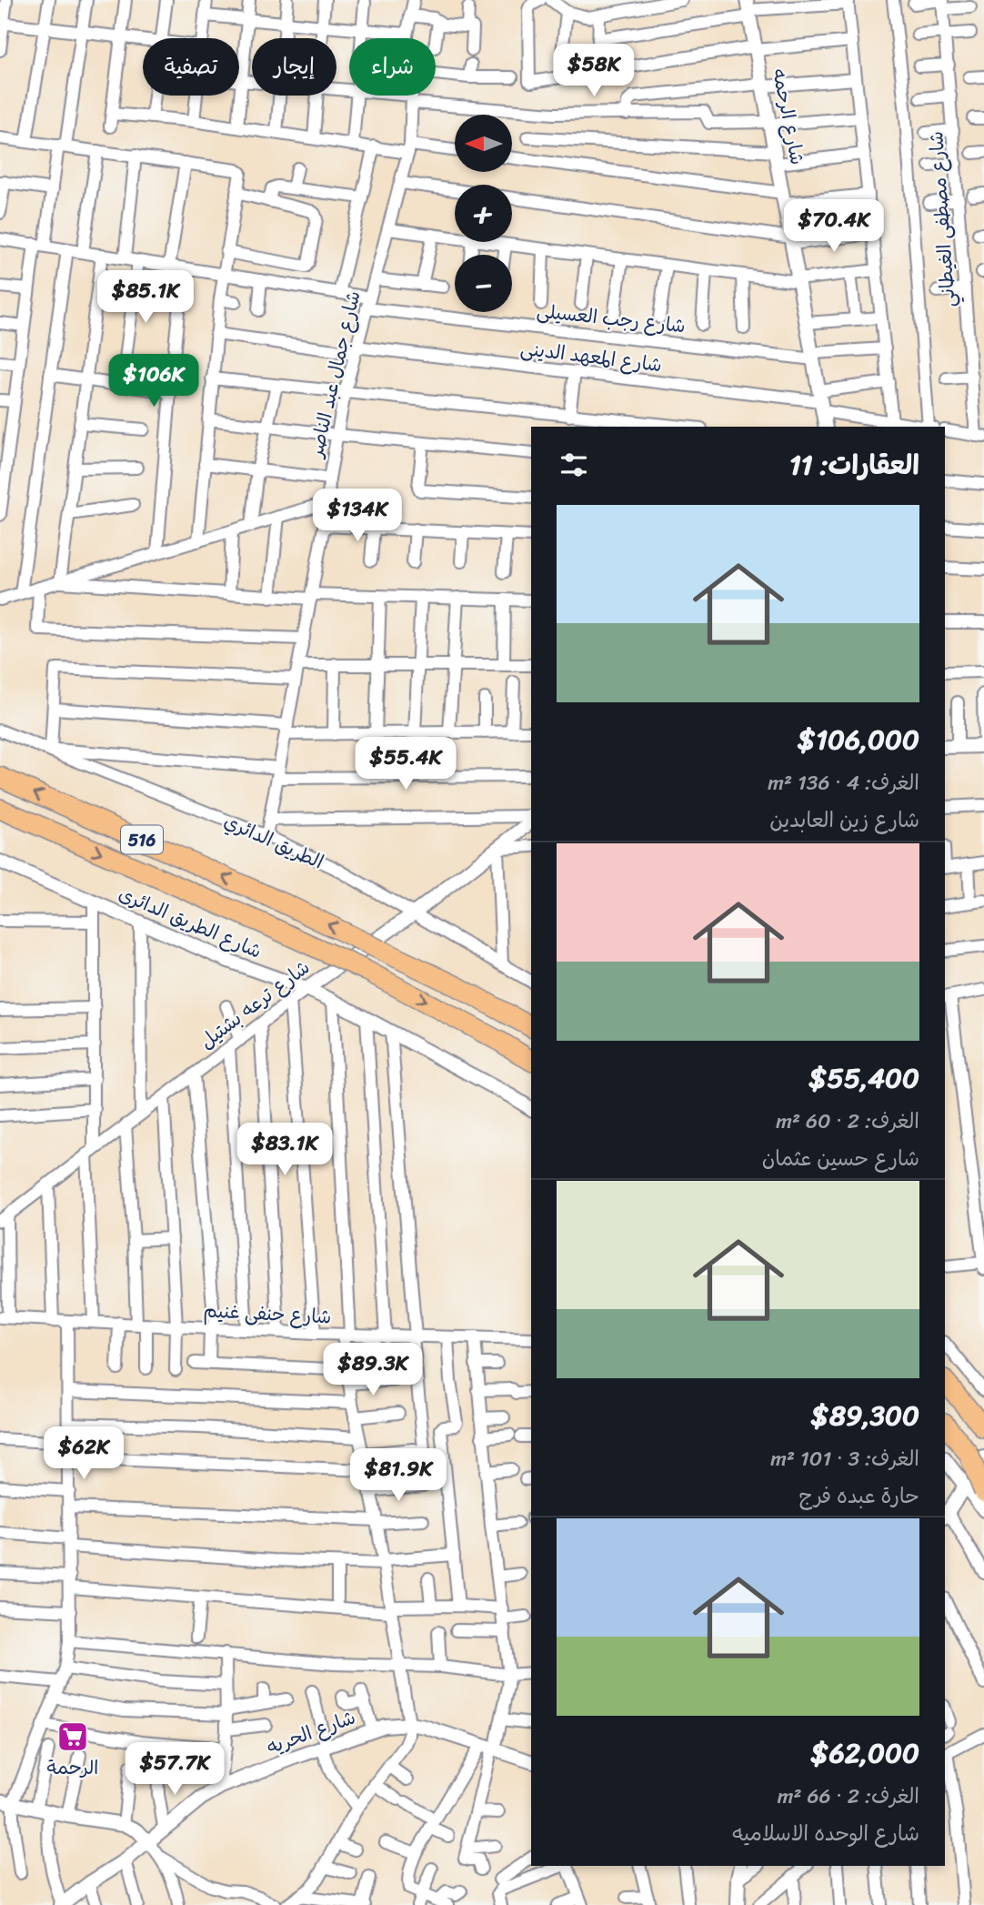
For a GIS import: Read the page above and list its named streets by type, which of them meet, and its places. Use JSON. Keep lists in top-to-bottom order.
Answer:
{
  "streets": {
    "highway": ["516"],
    "street": [
      "شارع الرحمه",
      "شارع مصطفى الغيطاني",
      "شارع رجب العسيلى",
      "شارع المعهد الدينى",
      "شارع جمال عبد الناصر",
      "الطريق الدائري",
      "شارع الطريق الدائرى",
      "شارع ترعه بشتيل",
      "شارع حنفى غنيم",
      "شارع الحريه"
    ]
  },
  "crossings": [
    ["شارع الرحمه", "شارع رجب العسيلى"],
    ["شارع الرحمه", "شارع المعهد الدينى"],
    ["شارع رجب العسيلى", "شارع جمال عبد الناصر"],
    ["شارع المعهد الدينى", "شارع جمال عبد الناصر"],
    ["شارع جمال عبد الناصر", "الطريق الدائري"],
    ["الطريق الدائري", "شارع ترعه بشتيل"],
    ["شارع الطريق الدائرى", "شارع ترعه بشتيل"]
  ],
  "places": {
    "supermarket": ["الرحمة"]
  },
  "north": "left",
  "page": {
    "chip": ["شراء", "إيجار", "تصفية"],
    "price": [
      "$58K",
      "$70.4K",
      "$85.1K",
      "$106K",
      "$134K",
      "$55.4K",
      "$83.1K",
      "$89.3K",
      "$62K",
      "$81.9K",
      "$57.7K"
    ],
    "map_buttons": ["+", "−"],
    "heading": "العقارات: 11",
    "list": [
      {
        "name": "$106,000",
        "note": "الغرف: 4 · 136 m² · شارع زين العابدين"
      },
      {
        "name": "$55,400",
        "note": "الغرف: 2 · 60 m² · شارع حسين عثمان"
      },
      {
        "name": "$89,300",
        "note": "الغرف: 3 · 101 m² · حارة عبده فرج"
      },
      {
        "name": "$62,000",
        "note": "الغرف: 2 · 66 m² · شارع الوحده الاسلاميه"
      }
    ]
  }
}
